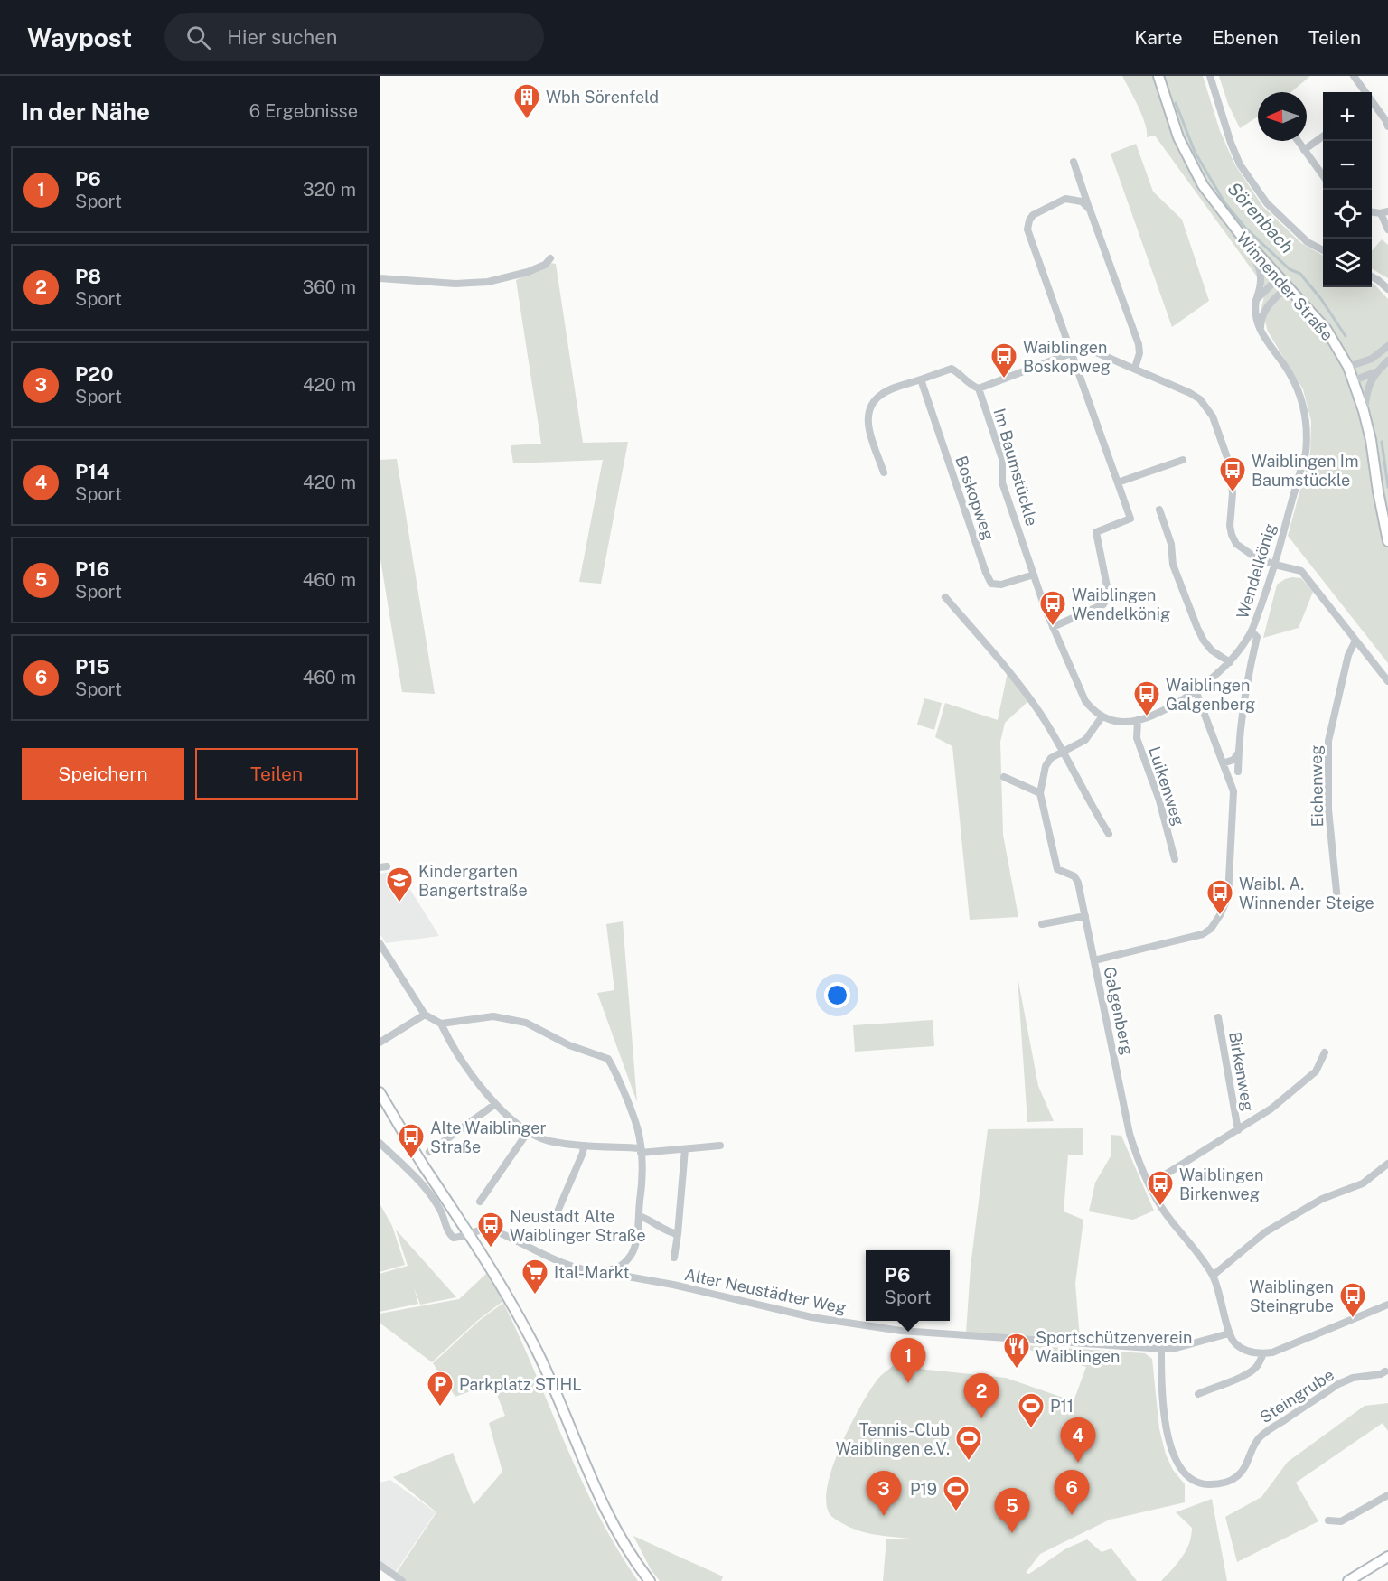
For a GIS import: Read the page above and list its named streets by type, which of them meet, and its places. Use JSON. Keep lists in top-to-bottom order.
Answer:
{
  "streets": {
    "street": [
      "Winnender Straße",
      "Im Baumstückle",
      "Boskopweg",
      "Wendelkönig",
      "Luikenweg",
      "Eichenweg",
      "Galgenberg",
      "Birkenweg",
      "Alter Neustädter Weg",
      "Steingrube"
    ]
  },
  "crossings": [
    ["Winnender Straße", "Wendelkönig"],
    ["Im Baumstückle", "Boskopweg"],
    ["Wendelkönig", "Luikenweg"],
    ["Wendelkönig", "Galgenberg"],
    ["Galgenberg", "Birkenweg"],
    ["Galgenberg", "Alter Neustädter Weg"],
    ["Alter Neustädter Weg", "Steingrube"]
  ],
  "water": ["Sörenbach"],
  "places": {
    "building": ["Wbh Sörenfeld"],
    "bus stop": [
      "Waiblingen Boskopweg",
      "Waiblingen Im Baumstückle",
      "Waiblingen Wendelkönig",
      "Waiblingen Galgenberg",
      "Waibl. A. Winnender Steige",
      "Alte Waiblinger Straße",
      "Waiblingen Birkenweg",
      "Neustadt Alte Waiblinger Straße",
      "Waiblingen Steingrube"
    ],
    "school or university": ["Kindergarten Bangertstraße"],
    "supermarket": ["Ital-Markt"],
    "restaurant": ["Sportschützenverein Waiblingen"],
    "parking": ["Parkplatz STIHL"],
    "sports": ["P11", "Tennis-Club Waiblingen e.V.", "P19"]
  },
  "north": "left",
  "page": {
    "header": "Waypost",
    "search": "Hier suchen",
    "nav": ["Karte", "Ebenen", "Teilen"],
    "heading": ["In der Nähe", "6 Ergebnisse"],
    "map_buttons": ["+", "−"],
    "list": [
      {
        "mark": "1",
        "name": "P6",
        "note": "Sport",
        "value": "320 m"
      },
      {
        "mark": "2",
        "name": "P8",
        "note": "Sport",
        "value": "360 m"
      },
      {
        "mark": "3",
        "name": "P20",
        "note": "Sport",
        "value": "420 m"
      },
      {
        "mark": "4",
        "name": "P14",
        "note": "Sport",
        "value": "420 m"
      },
      {
        "mark": "5",
        "name": "P16",
        "note": "Sport",
        "value": "460 m"
      },
      {
        "mark": "6",
        "name": "P15",
        "note": "Sport",
        "value": "460 m"
      }
    ],
    "buttons": ["Speichern", "Teilen"],
    "popup": ["P6", "Sport"],
    "pins": [
      "1",
      "2",
      "4",
      "6",
      "3",
      "5"
    ]
  }
}
